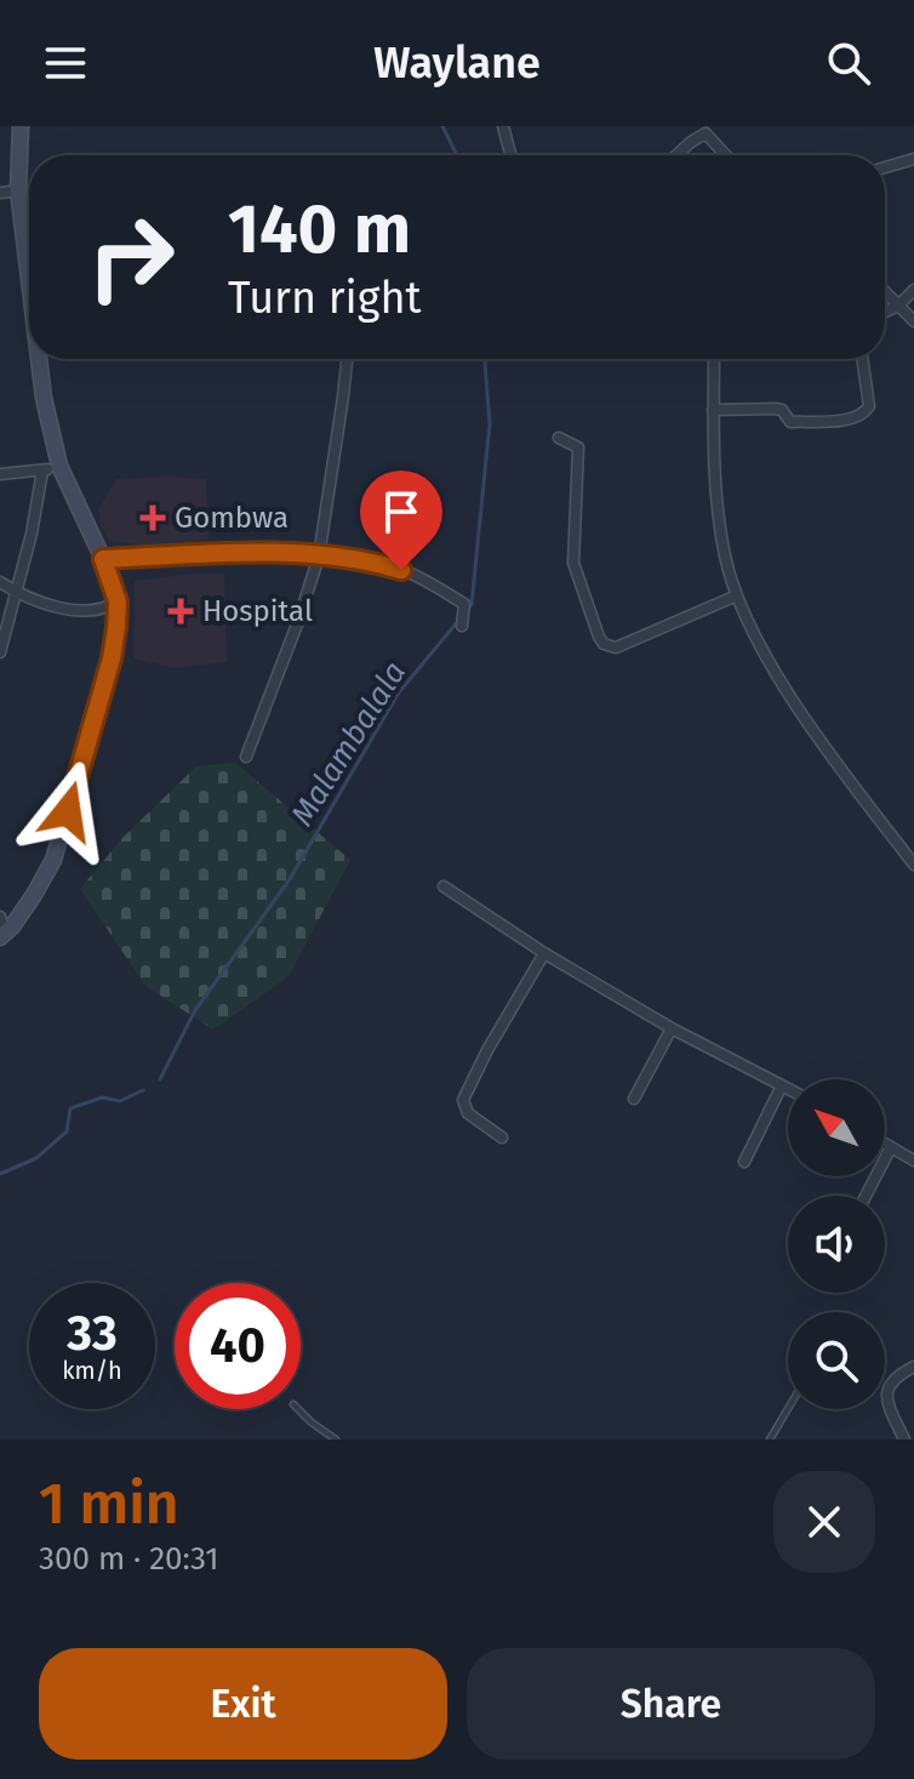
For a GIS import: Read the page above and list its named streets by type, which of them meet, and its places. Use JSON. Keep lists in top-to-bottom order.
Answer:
{
  "water": ["Malambalala"],
  "places": {
    "health": ["Gombwa", "Hospital"]
  },
  "north": "top left",
  "page": {
    "header": "Waylane",
    "turn": ["140 m", "Turn right"],
    "speed": "33 km/h",
    "limit": "40",
    "heading": ["1 min", "300 m · 20:31"],
    "buttons": ["Exit", "Share"]
  }
}
